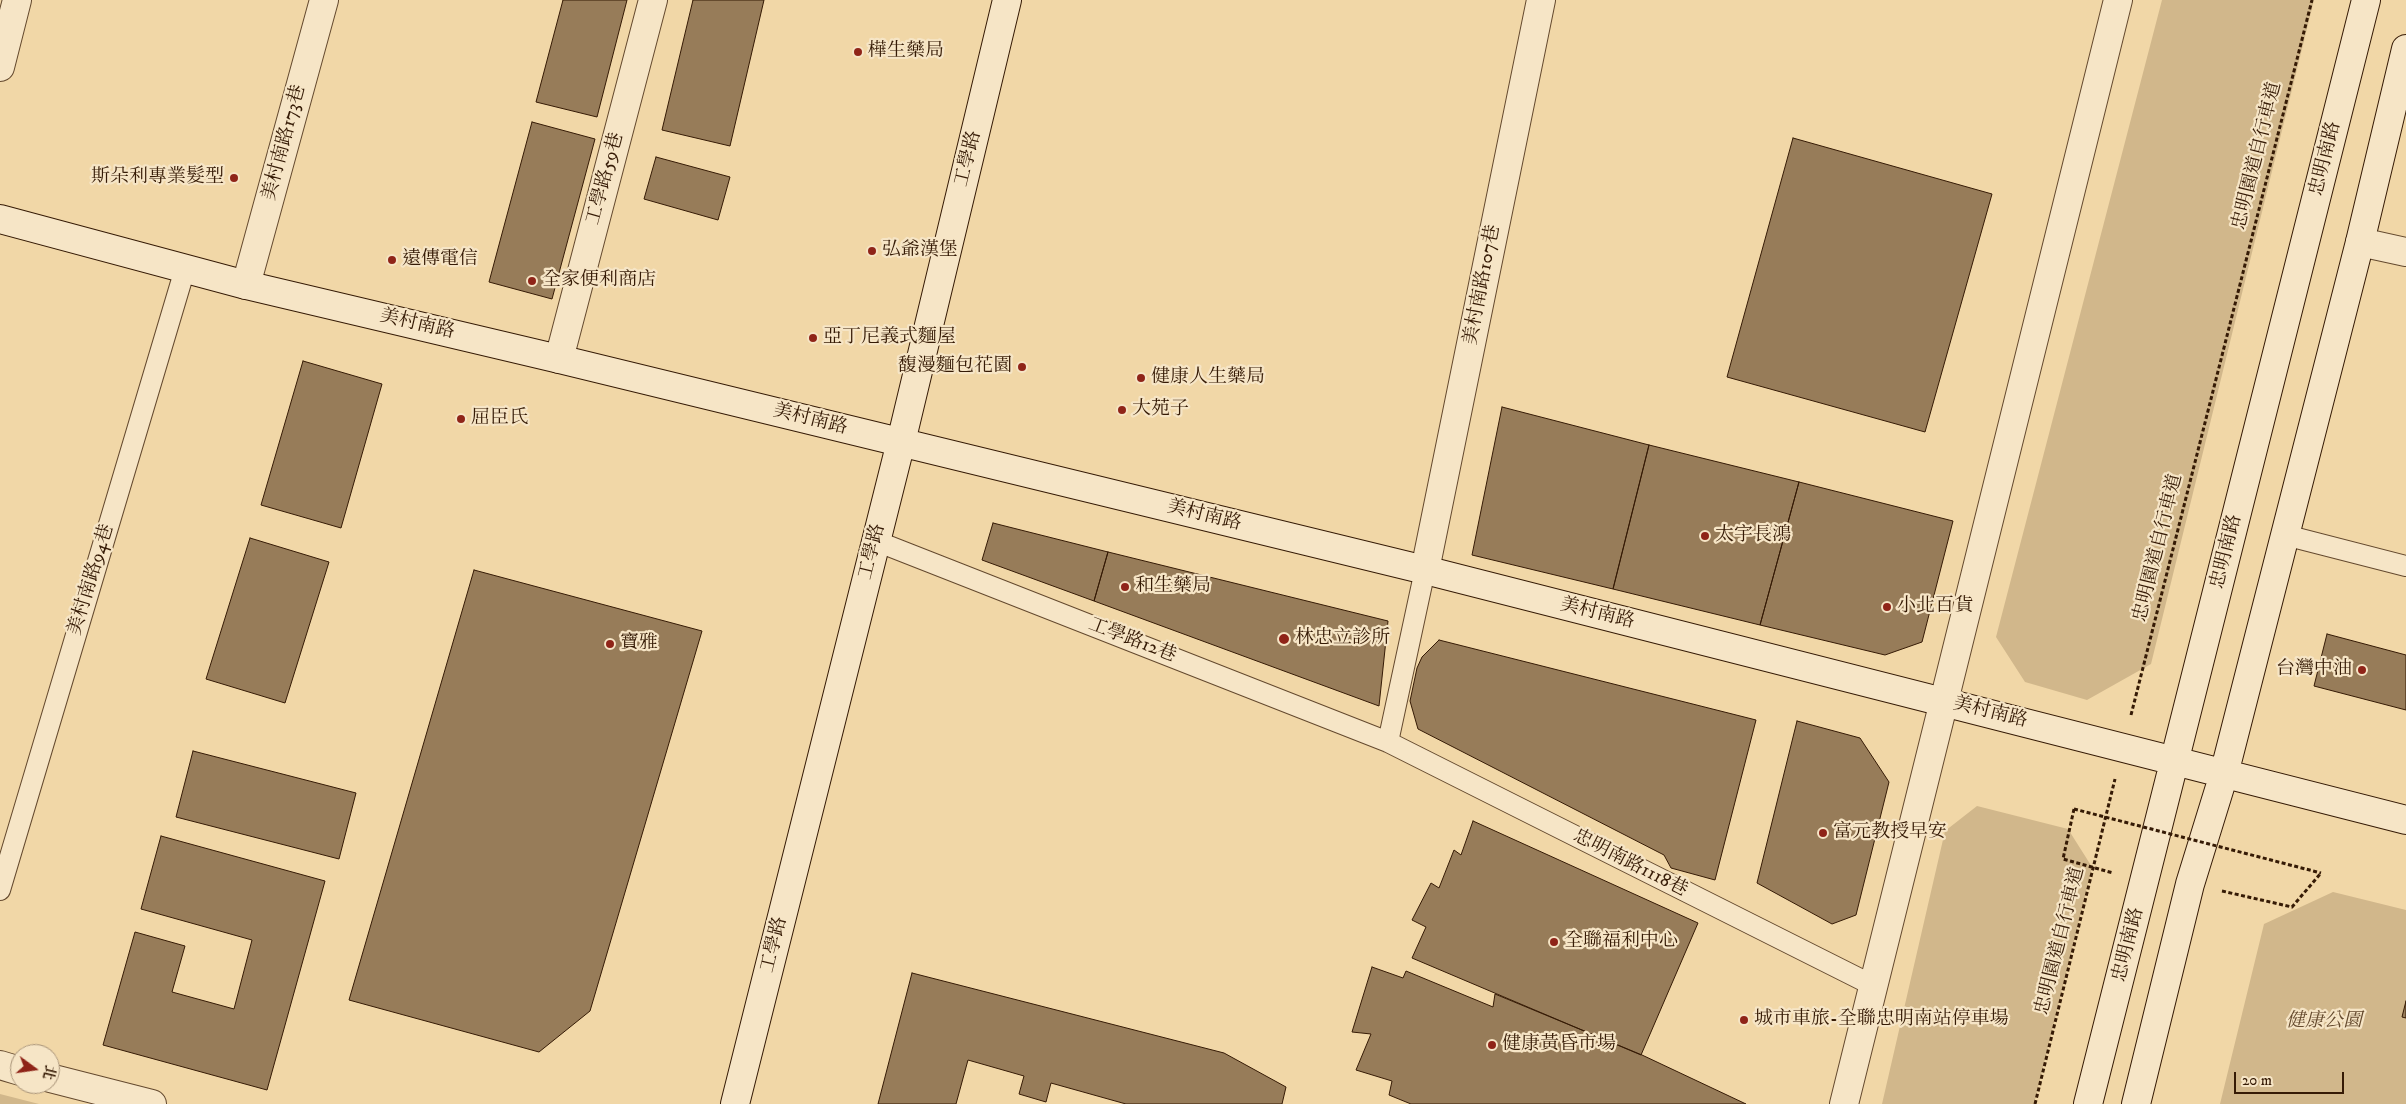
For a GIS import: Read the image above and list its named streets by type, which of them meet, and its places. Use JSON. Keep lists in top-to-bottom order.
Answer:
{
  "streets": {
    "street": [
      "美村南路173巷",
      "工學路",
      "忠明南路",
      "工學路59巷",
      "美村南路107巷",
      "美村南路"
    ],
    "lane": ["美村南路94巷", "工學路12巷", "忠明南路1118巷"],
    "path": ["忠明園道自行車道"]
  },
  "crossings": [
    ["美村南路173巷", "美村南路"],
    ["忠明園道自行車道", "美村南路"],
    ["工學路", "美村南路"],
    ["工學路", "工學路12巷"],
    ["忠明南路", "美村南路"],
    ["工學路59巷", "美村南路"],
    ["美村南路107巷", "美村南路"],
    ["美村南路", "美村南路94巷"],
    ["工學路12巷", "忠明南路1118巷"]
  ],
  "parks": ["健康公園"],
  "places": [
    "樺生藥局",
    "斯朵利專業髮型",
    "弘爺漢堡",
    "遠傳電信",
    "全家便利商店",
    "亞丁尼義式麵屋",
    "馥漫麵包花園",
    "健康人生藥局",
    "大苑子",
    "屈臣氏",
    "太宇長鴻",
    "和生藥局",
    "小北百貨",
    "林忠立診所",
    "寶雅",
    "台灣中油",
    "富元教授早安",
    "全聯福利中心",
    "城市車旅-全聯忠明南站停車場",
    "健康黃昏市場"
  ],
  "scale_bar": "20 m",
  "north": "right"
}
